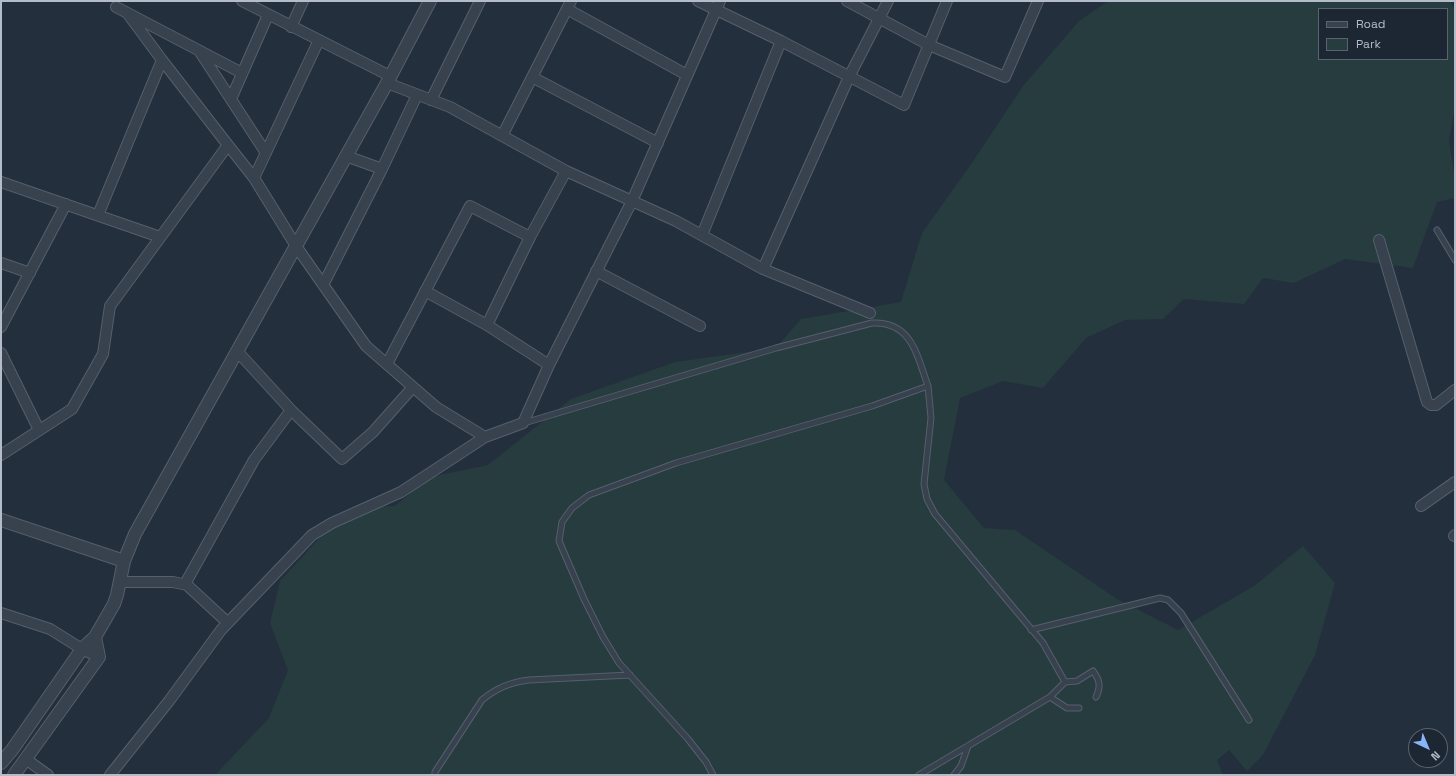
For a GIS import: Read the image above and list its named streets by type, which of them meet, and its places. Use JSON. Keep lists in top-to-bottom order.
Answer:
{
  "legend": ["Road", "Park"],
  "north": "bottom right"
}
